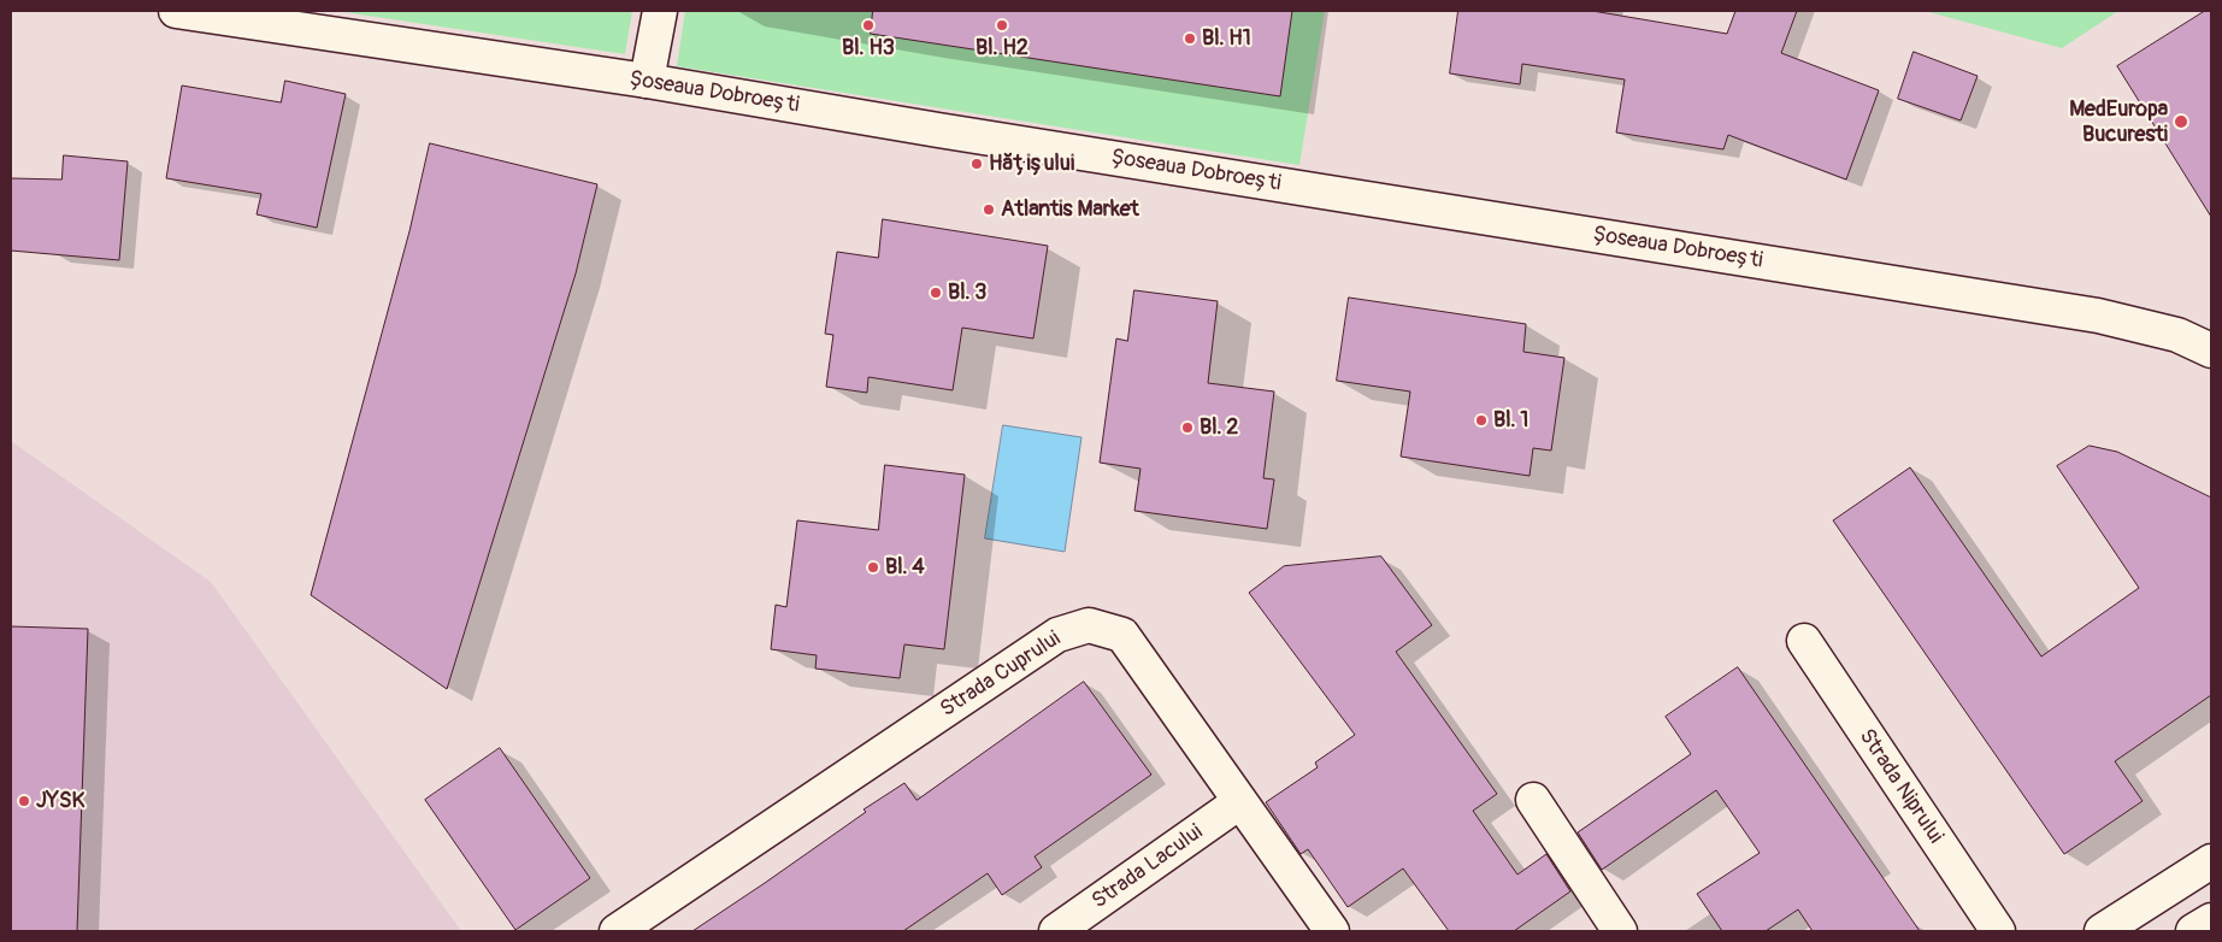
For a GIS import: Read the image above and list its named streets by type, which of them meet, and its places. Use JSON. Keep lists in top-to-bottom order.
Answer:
{
  "streets": {
    "street": [
      "Șoseaua Dobroești",
      "Strada Cuprului",
      "Strada Niprului",
      "Strada Lacului"
    ]
  },
  "crossings": [
    ["Strada Cuprului", "Strada Lacului"]
  ],
  "places": [
    "Bl. H3",
    "Bl. H2",
    "Bl. H1",
    "MedEuropa Bucuresti",
    "Hățișului",
    "Atlantis Market",
    "Bl. 3",
    "Bl. 1",
    "Bl. 2",
    "Bl. 4",
    "JYSK"
  ]
}
